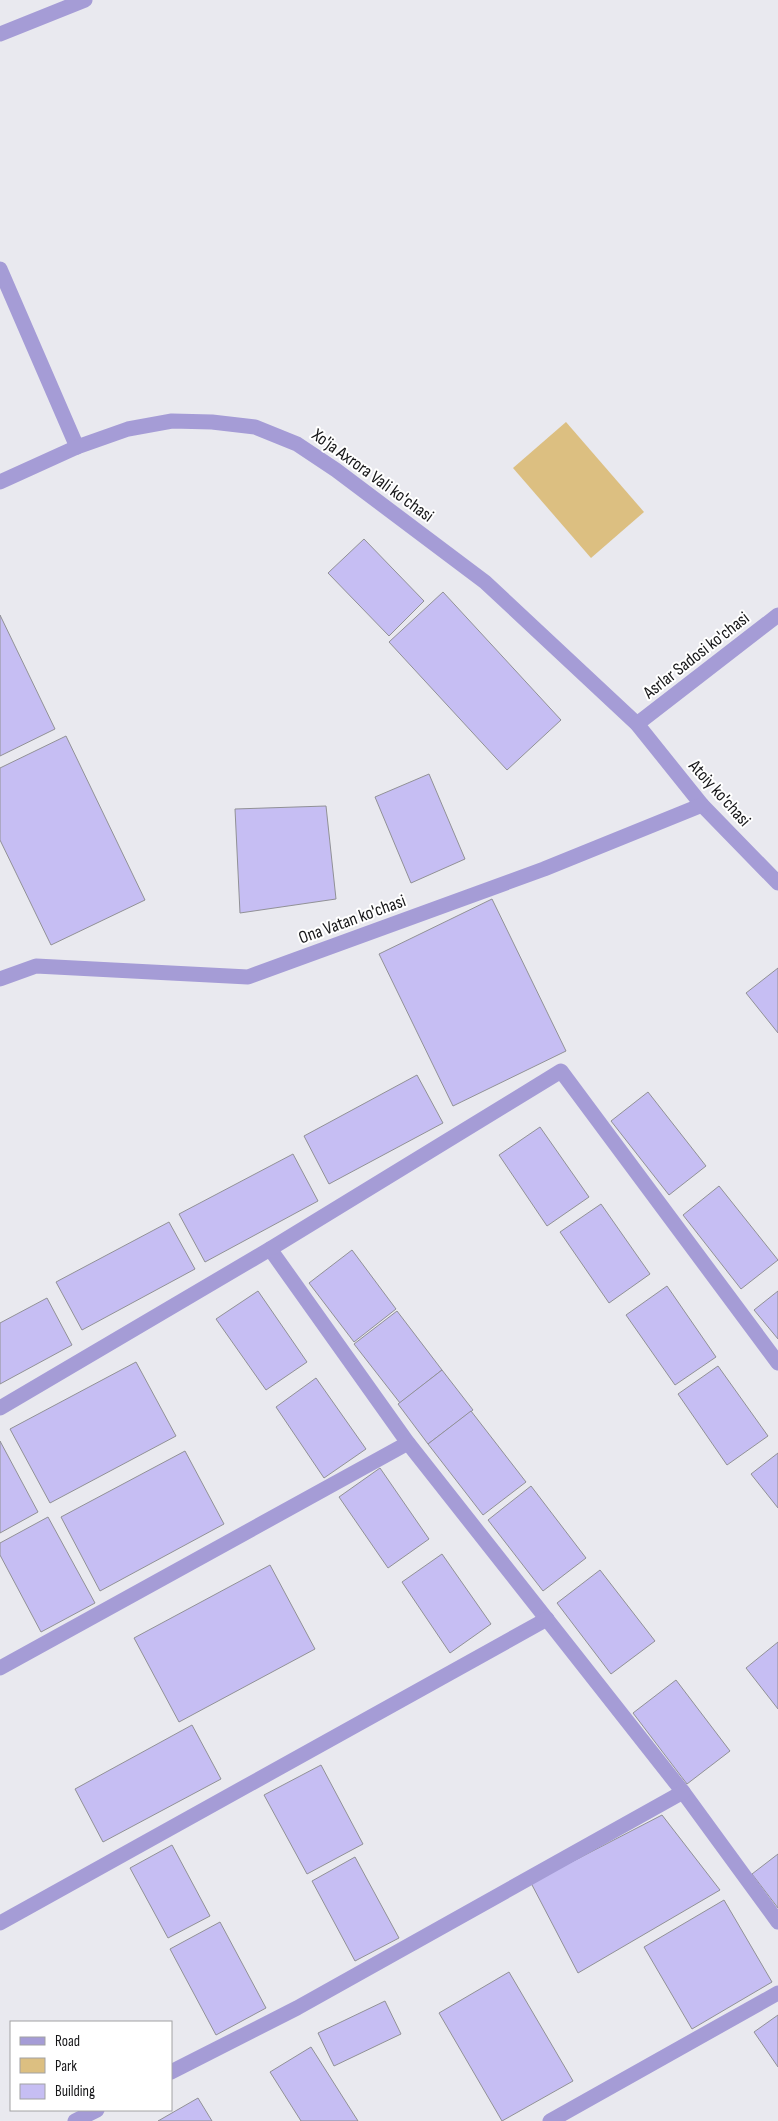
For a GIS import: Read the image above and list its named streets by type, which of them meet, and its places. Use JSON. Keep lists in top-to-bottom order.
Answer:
{
  "streets": {
    "street": [
      "Xo'ja Axrora Vali ko'chasi",
      "Asrlar Sadosi ko'chasi",
      "Atoiy ko'chasi",
      "Ona Vatan ko'chasi"
    ]
  },
  "crossings": [
    ["Xo'ja Axrora Vali ko'chasi", "Asrlar Sadosi ko'chasi"],
    ["Xo'ja Axrora Vali ko'chasi", "Atoiy ko'chasi"],
    ["Asrlar Sadosi ko'chasi", "Atoiy ko'chasi"],
    ["Atoiy ko'chasi", "Ona Vatan ko'chasi"]
  ],
  "legend": ["Road", "Park", "Building"]
}
